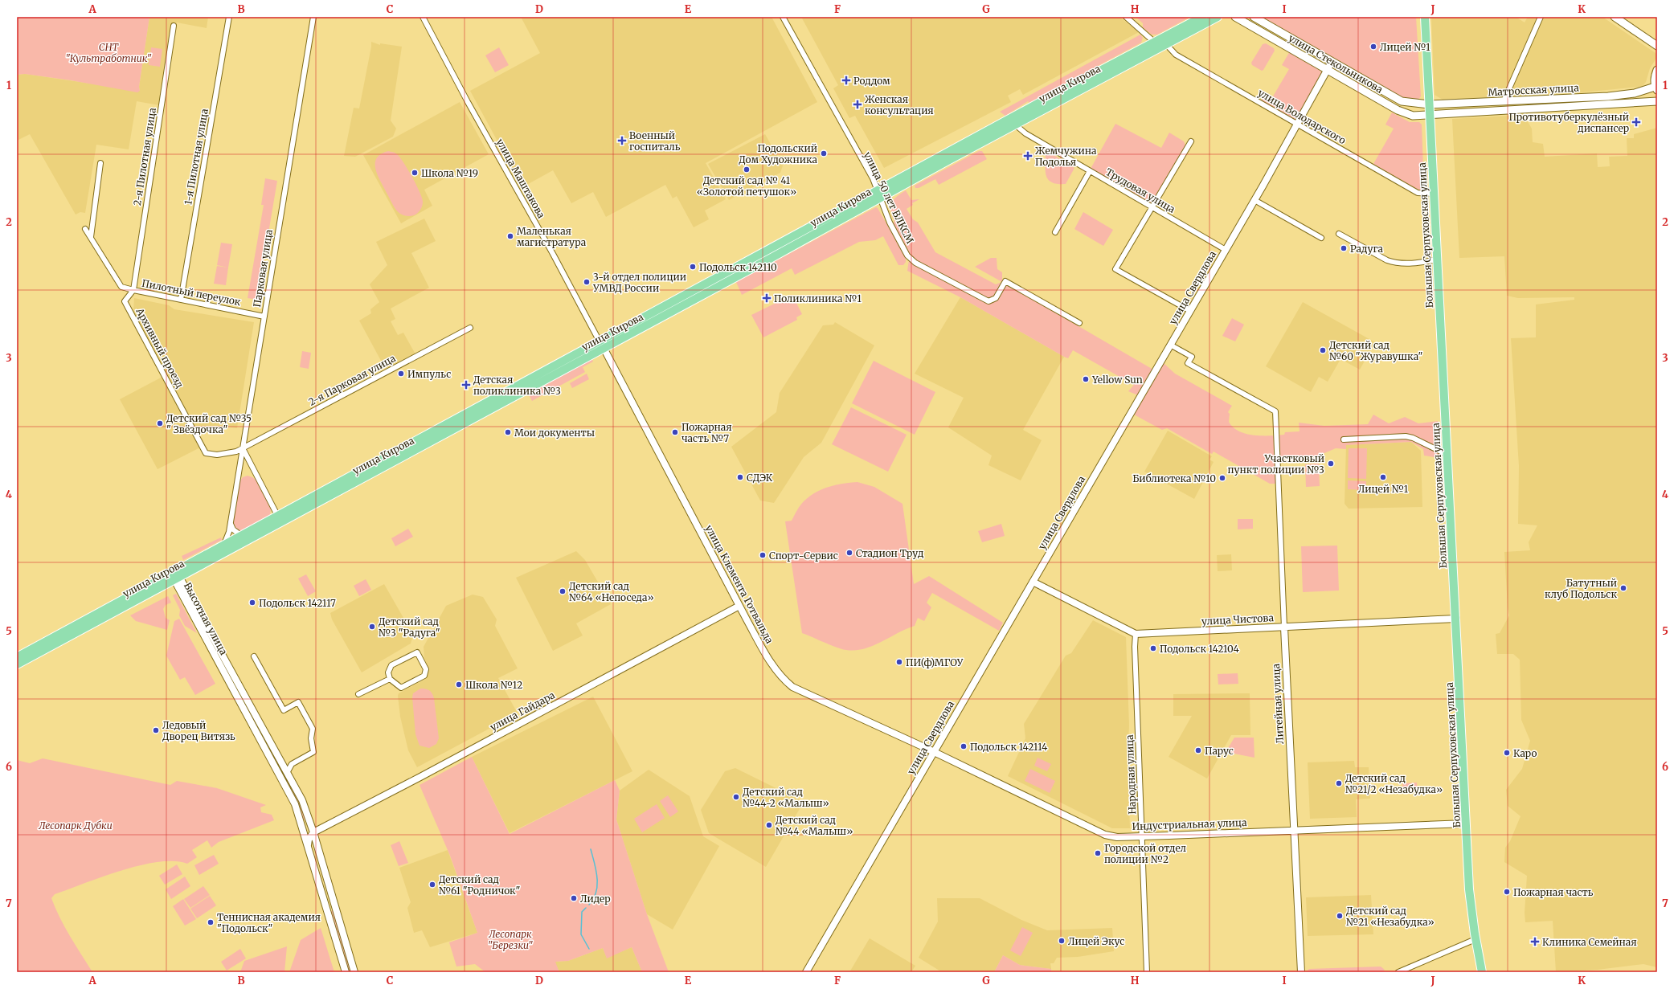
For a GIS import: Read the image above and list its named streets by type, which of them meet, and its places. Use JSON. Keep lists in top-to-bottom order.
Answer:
{
  "streets": {
    "main road": [
      "улица Стекольникова",
      "улица Кирова",
      "Матросская улица",
      "Большая Серпуховская улица"
    ],
    "street": [
      "улица Володарского",
      "2-я Пилотная улица",
      "1-я Пилотная улица",
      "улица Маштакова",
      "Трудовая улица",
      "улица 50 лет ВЛКСМ",
      "Парковая улица",
      "улица Свердлова",
      "Пилотный переулок",
      "Архивный проезд",
      "2-я Парковая улица",
      "улица Клемента Готвальда",
      "Высотная улица",
      "улица Чистова",
      "Литейная улица",
      "улица Гайдара",
      "Народная улица",
      "Индустриальная улица"
    ]
  },
  "crossings": [
    ["улица Стекольникова", "Матросская улица"],
    ["улица Стекольникова", "Большая Серпуховская улица"],
    ["улица Стекольникова", "улица Свердлова"],
    ["улица Кирова", "улица Володарского"],
    ["улица Кирова", "улица Маштакова"],
    ["улица Кирова", "Трудовая улица"],
    ["улица Кирова", "улица 50 лет ВЛКСМ"],
    ["улица Кирова", "Парковая улица"],
    ["улица Кирова", "улица Клемента Готвальда"],
    ["улица Кирова", "Высотная улица"],
    ["Матросская улица", "Большая Серпуховская улица"],
    ["улица Володарского", "Большая Серпуховская улица"],
    ["улица Володарского", "улица Свердлова"],
    ["2-я Пилотная улица", "Пилотный переулок"],
    ["2-я Пилотная улица", "Архивный проезд"],
    ["1-я Пилотная улица", "Пилотный переулок"],
    ["улица Маштакова", "улица Клемента Готвальда"],
    ["Трудовая улица", "улица Свердлова"],
    ["Большая Серпуховская улица", "улица Чистова"],
    ["Большая Серпуховская улица", "Индустриальная улица"],
    ["Парковая улица", "Пилотный переулок"],
    ["Парковая улица", "Архивный проезд"],
    ["Парковая улица", "2-я Парковая улица"],
    ["улица Свердлова", "улица Клемента Готвальда"],
    ["улица Свердлова", "улица Чистова"],
    ["улица Свердлова", "Литейная улица"],
    ["улица Свердлова", "Индустриальная улица"],
    ["Пилотный переулок", "Архивный проезд"],
    ["Архивный проезд", "2-я Парковая улица"],
    ["улица Клемента Готвальда", "улица Гайдара"],
    ["улица Клемента Готвальда", "Индустриальная улица"],
    ["Высотная улица", "улица Гайдара"],
    ["улица Чистова", "Литейная улица"],
    ["улица Чистова", "Народная улица"],
    ["Литейная улица", "Индустриальная улица"],
    ["Народная улица", "Индустриальная улица"]
  ],
  "parks": ["СНТ \"Культработник\"", "Лесопарк Дубки", "Лесопарк \"Березки\""],
  "places": {
    "other": [
      "Лицeй №1",
      "Подольский Дом Художника",
      "Детский сад № 41 «Золотой петушок»",
      "Школа №19",
      "Маленькая магистратура",
      "Радуга",
      "Подольск 142110",
      "3-й отдел полиции УМВД России",
      "Детский сад №60 \"Журавушка\"",
      "Импульс",
      "Yellow Sun",
      "Детский сад №35 \" Звёздочка\"",
      "Мои документы",
      "Пожарная часть №7",
      "Участковый пункт полиции №3",
      "СДЭК",
      "Лицей №1",
      "Библиотека №10",
      "Стадион Труд",
      "Спорт-Сервис",
      "Батутный клуб Подольск",
      "Детский сад №64 «Непоседа»",
      "Подольск 142117",
      "Детский сад №3 \"Радуга\"",
      "Подольск 142104",
      "ПИ(ф)МГОУ",
      "Школа №12",
      "Ледовый Дворец Витязь",
      "Подольск 142114",
      "Парус",
      "Каро",
      "Детский сад №21/2 «Незабудка»",
      "Детский сад №44-2 «Малыш»",
      "Детский сад №44 «Малыш»",
      "Городской отдел полиции №2",
      "Детский сад №61 \"Родничок\"",
      "Пожарная часть",
      "Лидер",
      "Детский сад №21 «Незабудка»",
      "Теннисная академия \"Подольск\"",
      "Лицей Экус"
    ],
    "health": [
      "Роддом",
      "Женская консультация",
      "Противотуберкулёзный диспансер",
      "Военный госпиталь",
      "Жемчужина Подолья",
      "Поликлиника №1",
      "Детская поликлиника №3",
      "Клиника Семейная"
    ]
  },
  "grid": {
    "columns": [
      "A",
      "B",
      "C",
      "D",
      "E",
      "F",
      "G",
      "H",
      "I",
      "J",
      "K"
    ],
    "rows": [
      "1",
      "2",
      "3",
      "4",
      "5",
      "6",
      "7"
    ]
  }
}
